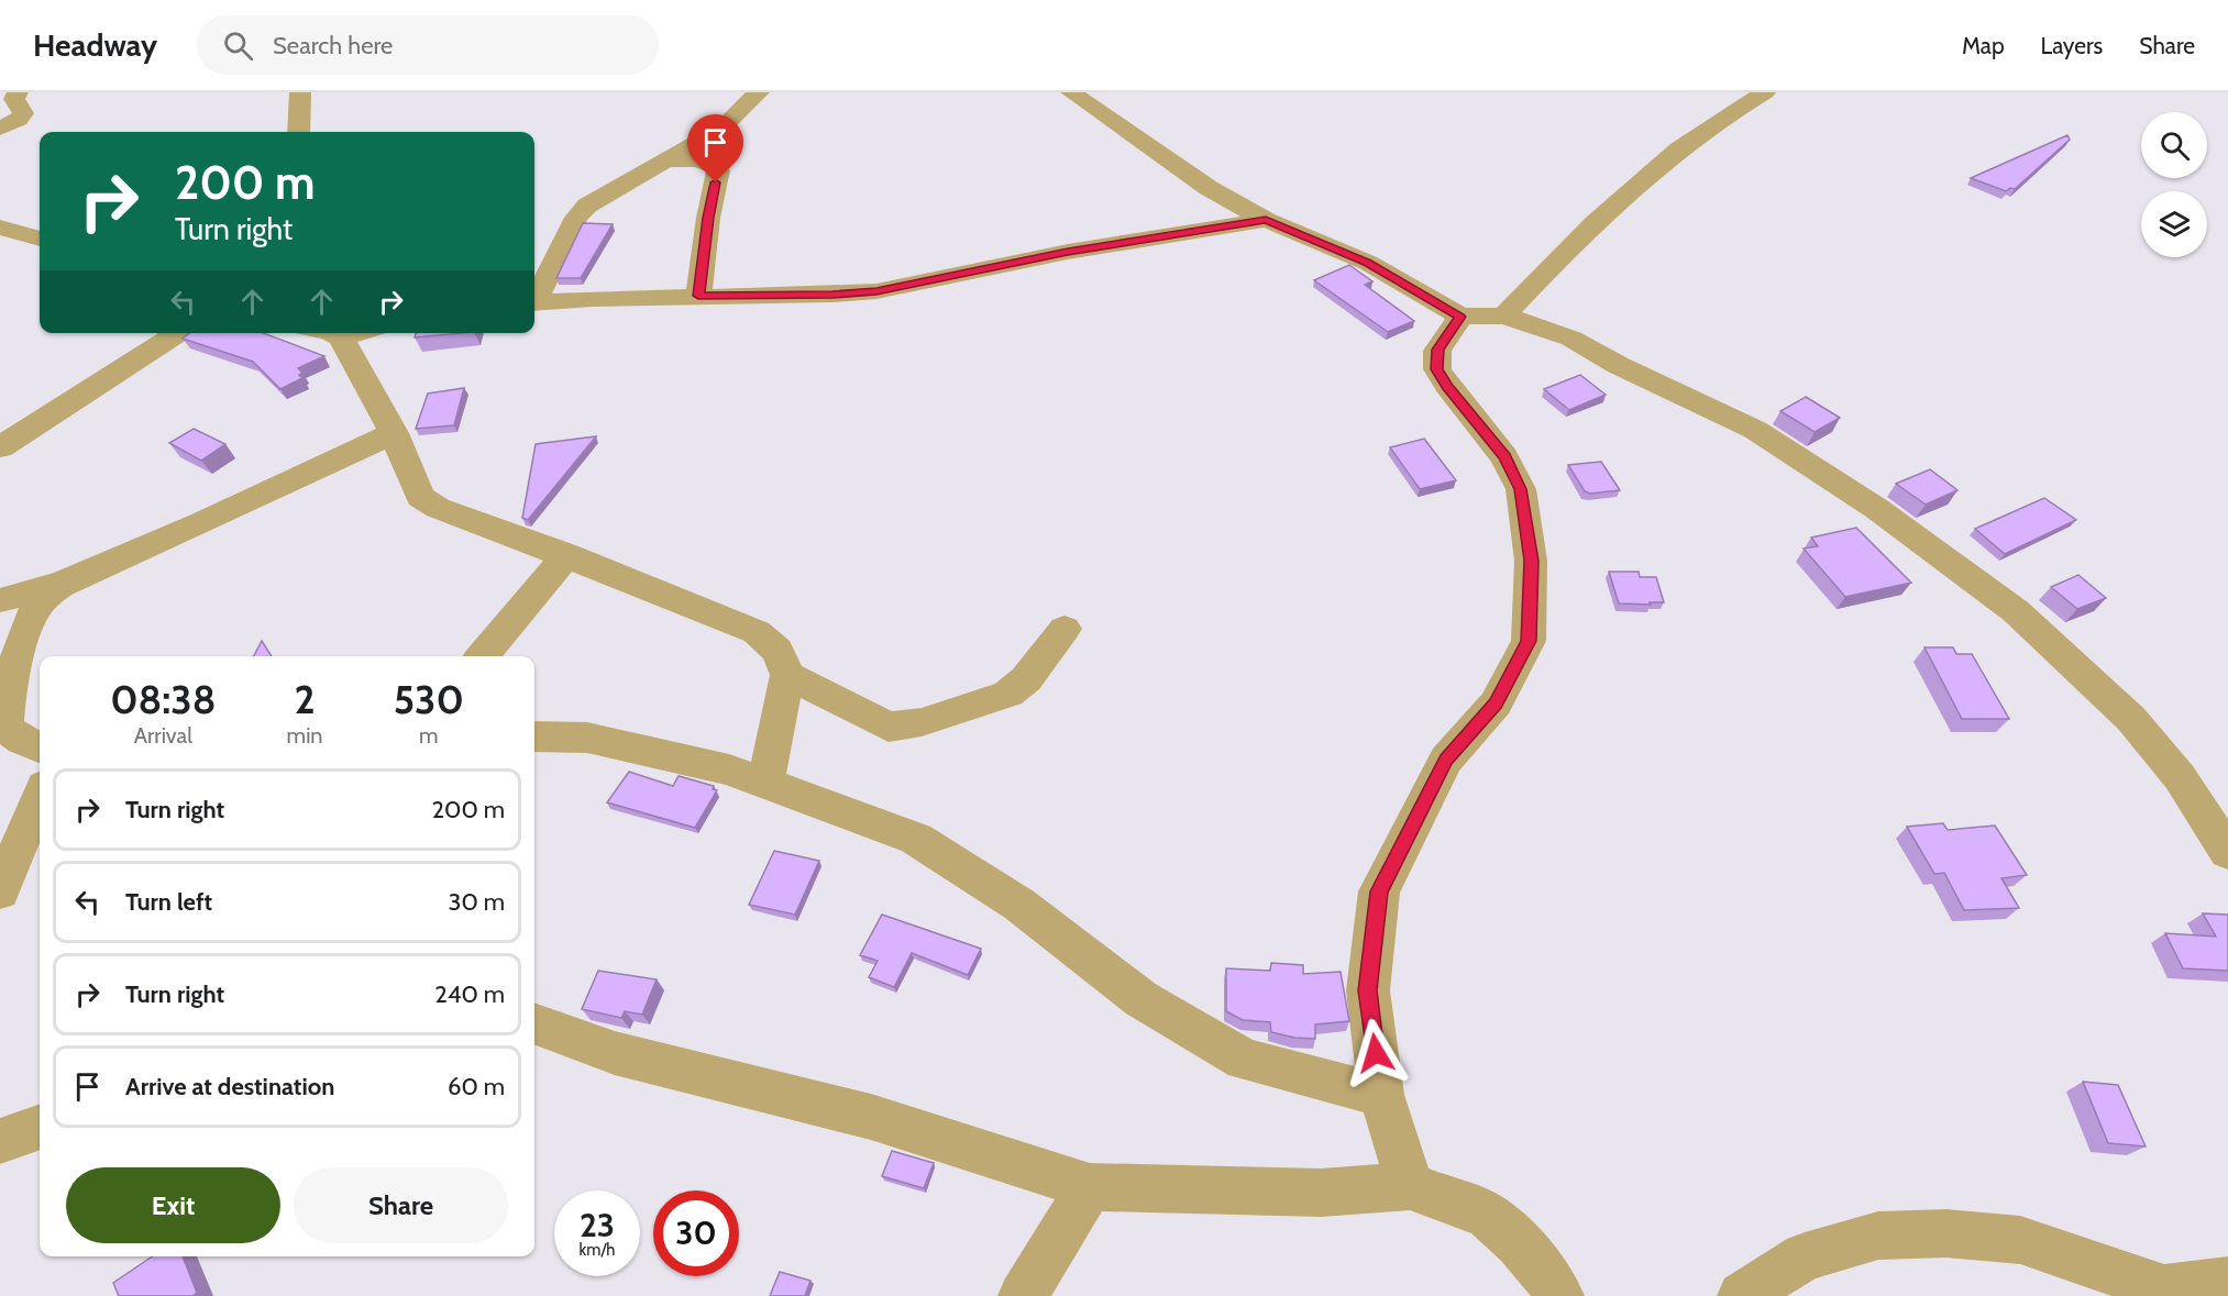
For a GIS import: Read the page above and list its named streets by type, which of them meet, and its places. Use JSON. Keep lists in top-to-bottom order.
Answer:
{
  "page": {
    "header": "Headway",
    "search": "Search here",
    "nav": ["Map", "Layers", "Share"],
    "turn": ["200 m", "Turn right"],
    "eta": [
      "08:38",
      "Arrival",
      "2",
      "min",
      "530",
      "m"
    ],
    "list": [
      {
        "name": "Turn right",
        "value": "200 m"
      },
      {
        "name": "Turn left",
        "value": "30 m"
      },
      {
        "name": "Turn right",
        "value": "240 m"
      },
      {
        "name": "Arrive at destination",
        "value": "60 m"
      }
    ],
    "buttons": ["Exit", "Share"],
    "speed": "23 km/h",
    "limit": "30"
  }
}
